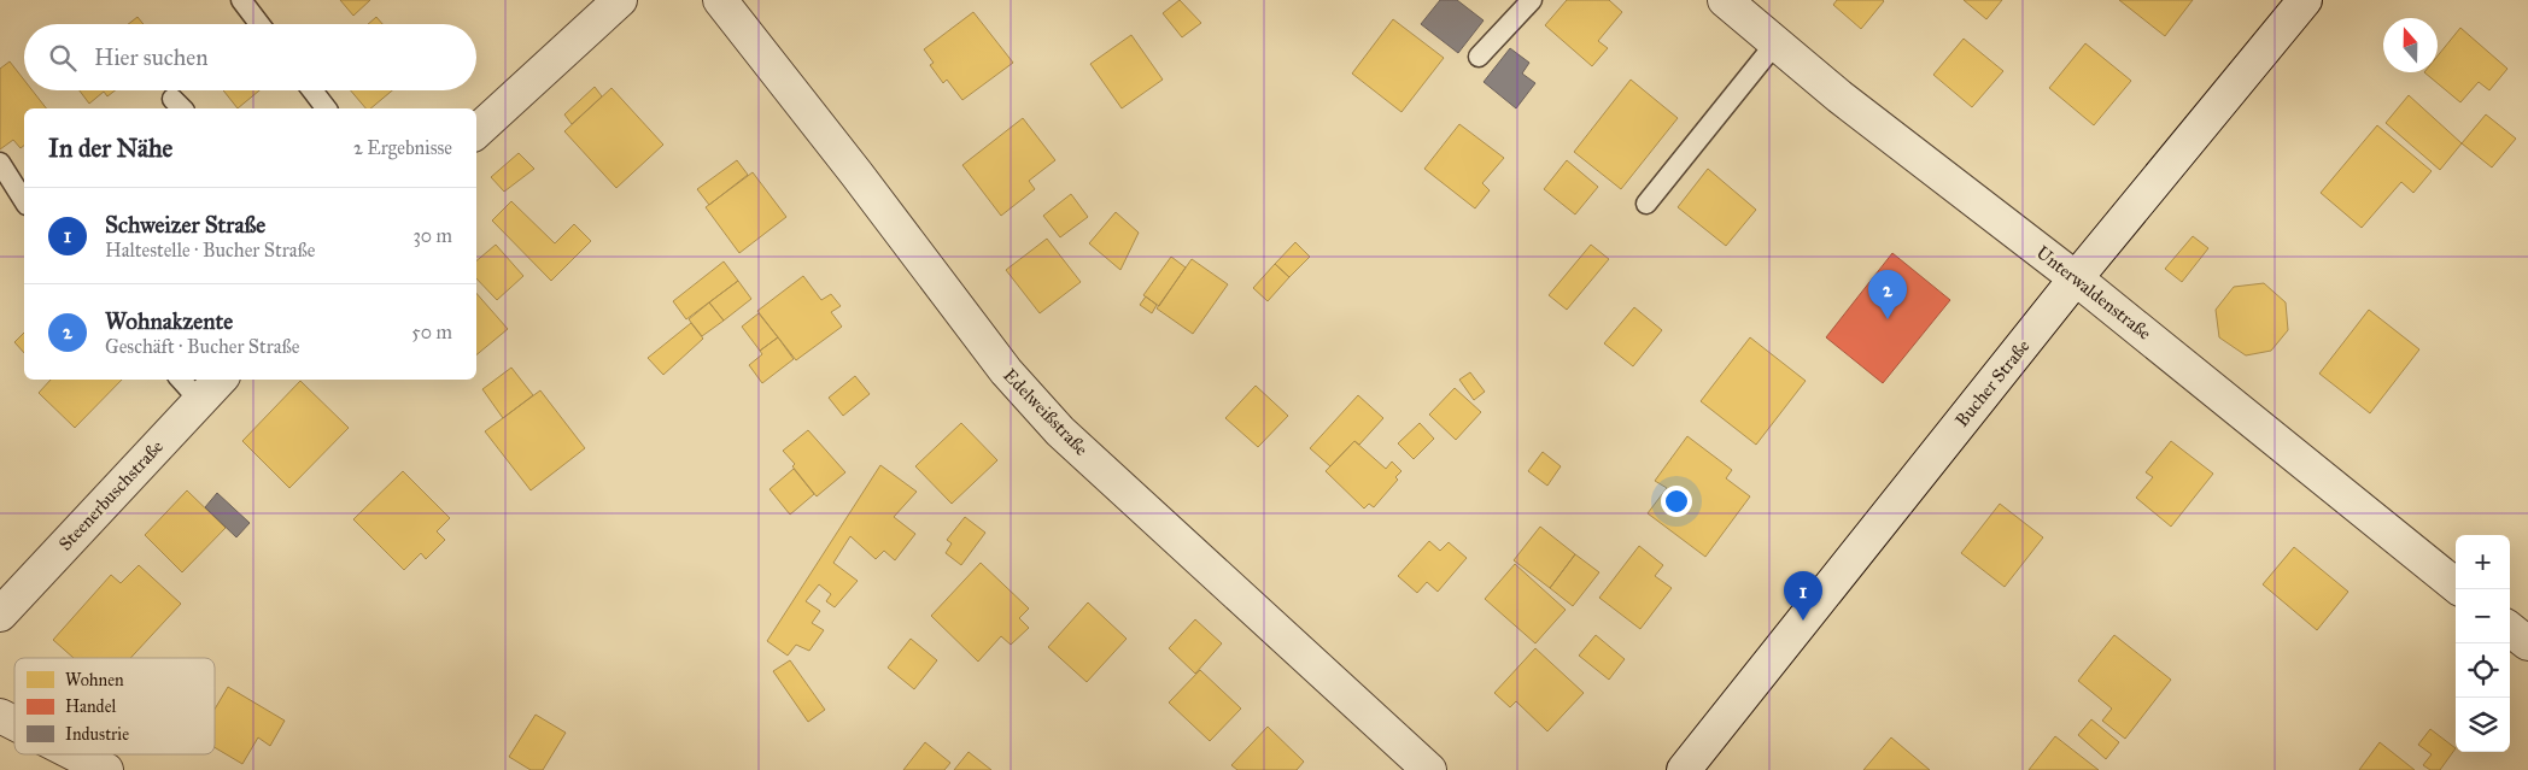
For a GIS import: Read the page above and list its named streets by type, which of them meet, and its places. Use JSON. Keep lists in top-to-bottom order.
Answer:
{
  "streets": {
    "street": [
      "Unterwaldenstraße",
      "Bucher Straße",
      "Edelweißstraße",
      "Steenerbuschstraße"
    ]
  },
  "crossings": [
    ["Unterwaldenstraße", "Bucher Straße"]
  ],
  "legend": ["Wohnen", "Handel", "Industrie"],
  "north": "top",
  "page": {
    "search": "Hier suchen",
    "heading": ["In der Nähe", "2 Ergebnisse"],
    "list": [
      {
        "mark": "1",
        "name": "Schweizer Straße",
        "note": "Haltestelle · Bucher Straße",
        "value": "30 m"
      },
      {
        "mark": "2",
        "name": "Wohnakzente",
        "note": "Geschäft · Bucher Straße",
        "value": "50 m"
      }
    ],
    "pins": ["2", "1"],
    "map_buttons": ["+", "−"]
  }
}
